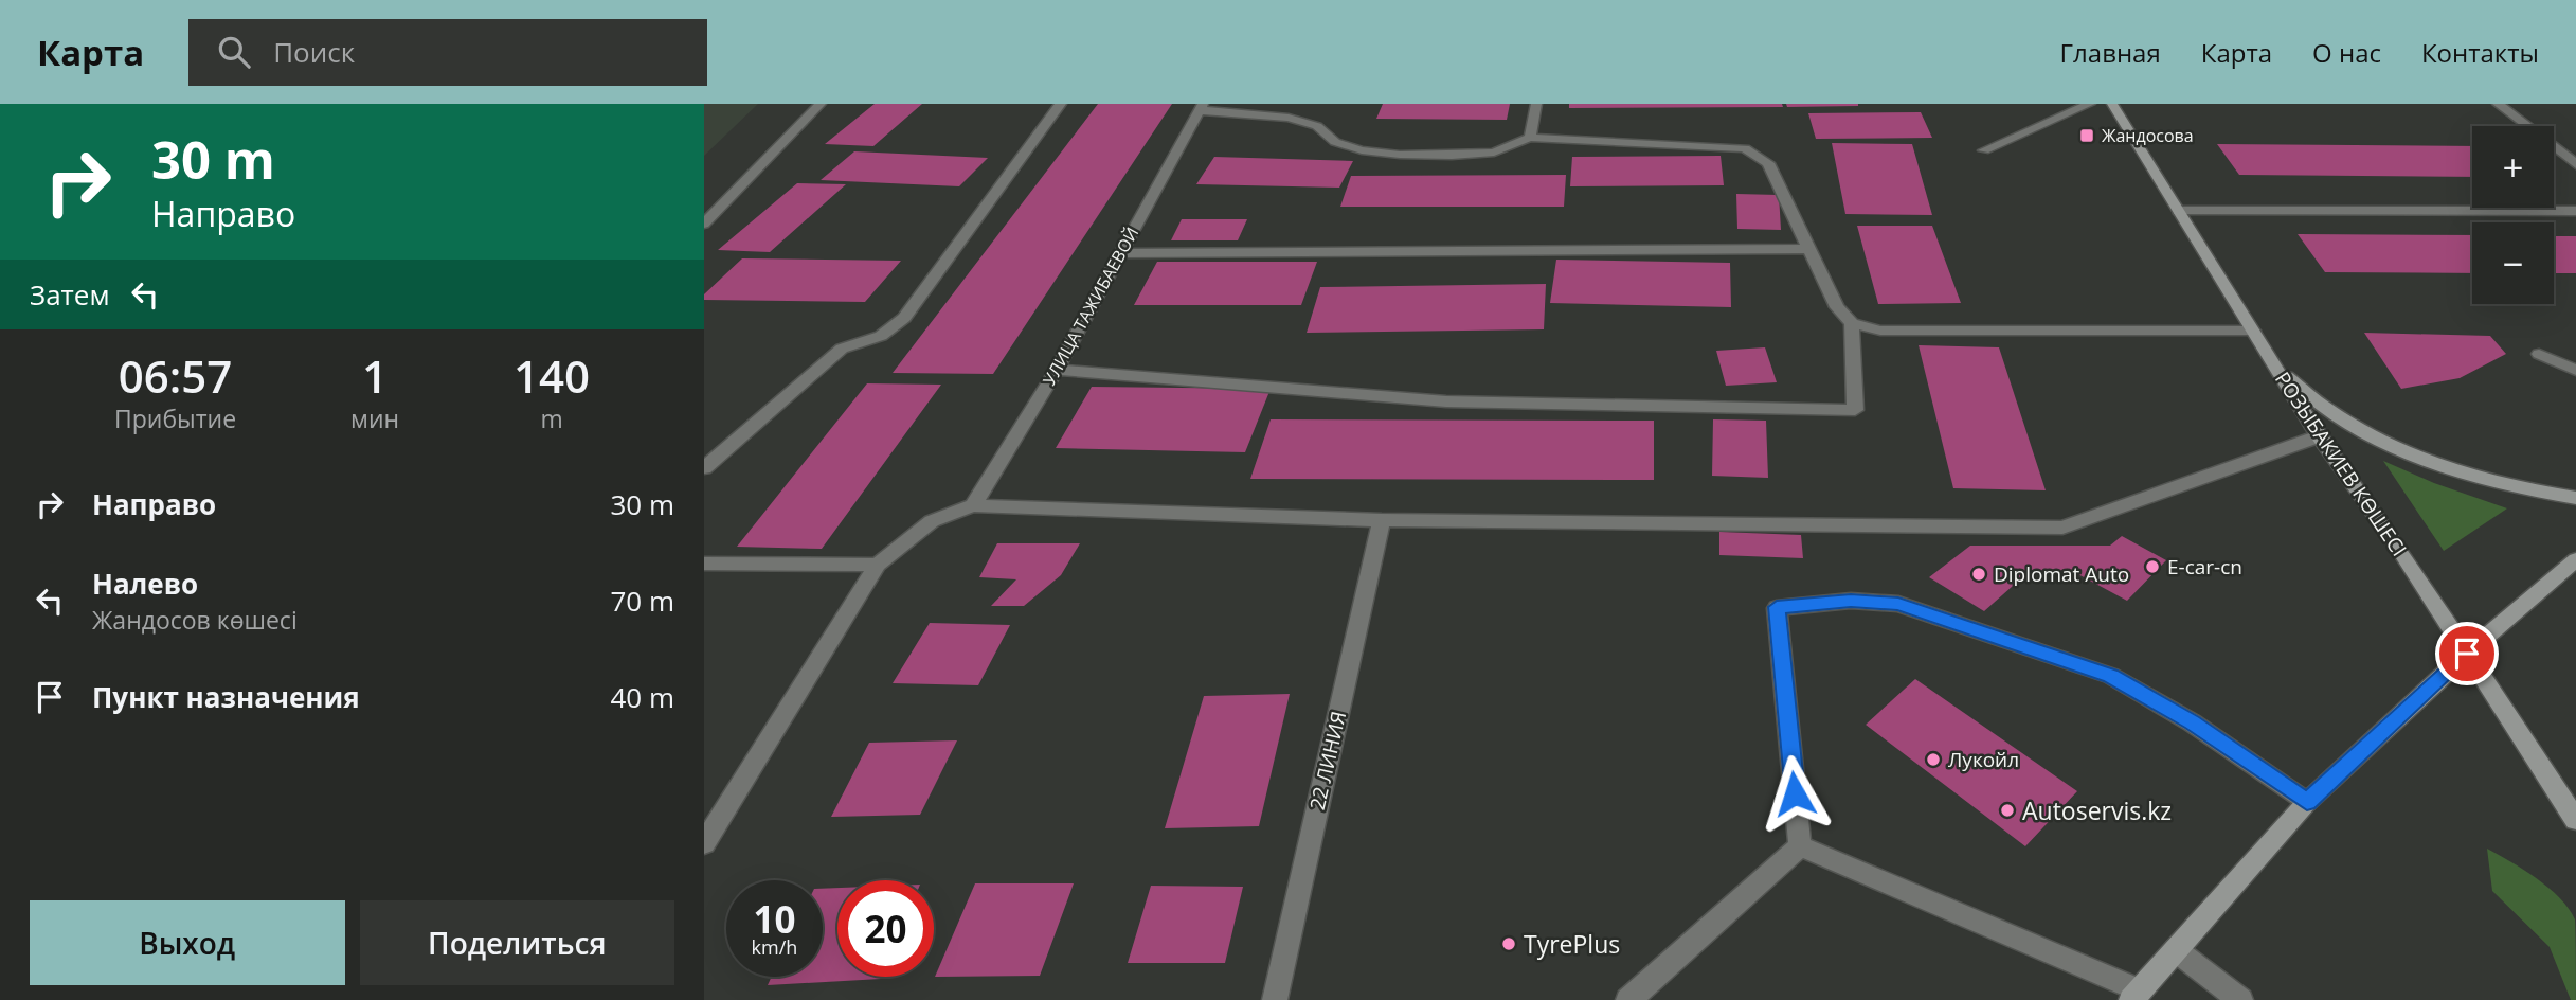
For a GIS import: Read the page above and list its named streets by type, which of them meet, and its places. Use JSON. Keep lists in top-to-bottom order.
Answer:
{
  "streets": {
    "main road": ["РОЗЫБАКИЕВ КӨШЕСІ"],
    "street": ["УЛИЦА ТАЖИБАЕВОЙ", "22 ЛИНИЯ"]
  },
  "places": {
    "transit": ["Жандосова"],
    "other": [
      "E-car-cn",
      "Diplomat Auto",
      "Лукойл",
      "Autoservis.kz",
      "TyrePlus"
    ]
  },
  "page": {
    "header": "Карта",
    "search": "Поиск",
    "nav": [
      "Главная",
      "Карта",
      "О нас",
      "Контакты"
    ],
    "turn": ["30 m", "Направо"],
    "map_buttons": ["+", "−"],
    "then": "Затем",
    "eta": [
      "06:57",
      "Прибытие",
      "1",
      "мин",
      "140",
      "m"
    ],
    "list": [
      {
        "name": "Направо",
        "value": "30 m"
      },
      {
        "name": "Налево",
        "note": "Жандосов көшесі",
        "value": "70 m"
      },
      {
        "name": "Пункт назначения",
        "value": "40 m"
      }
    ],
    "speed": "10 km/h",
    "limit": "20",
    "buttons": ["Выход", "Поделиться"]
  }
}
